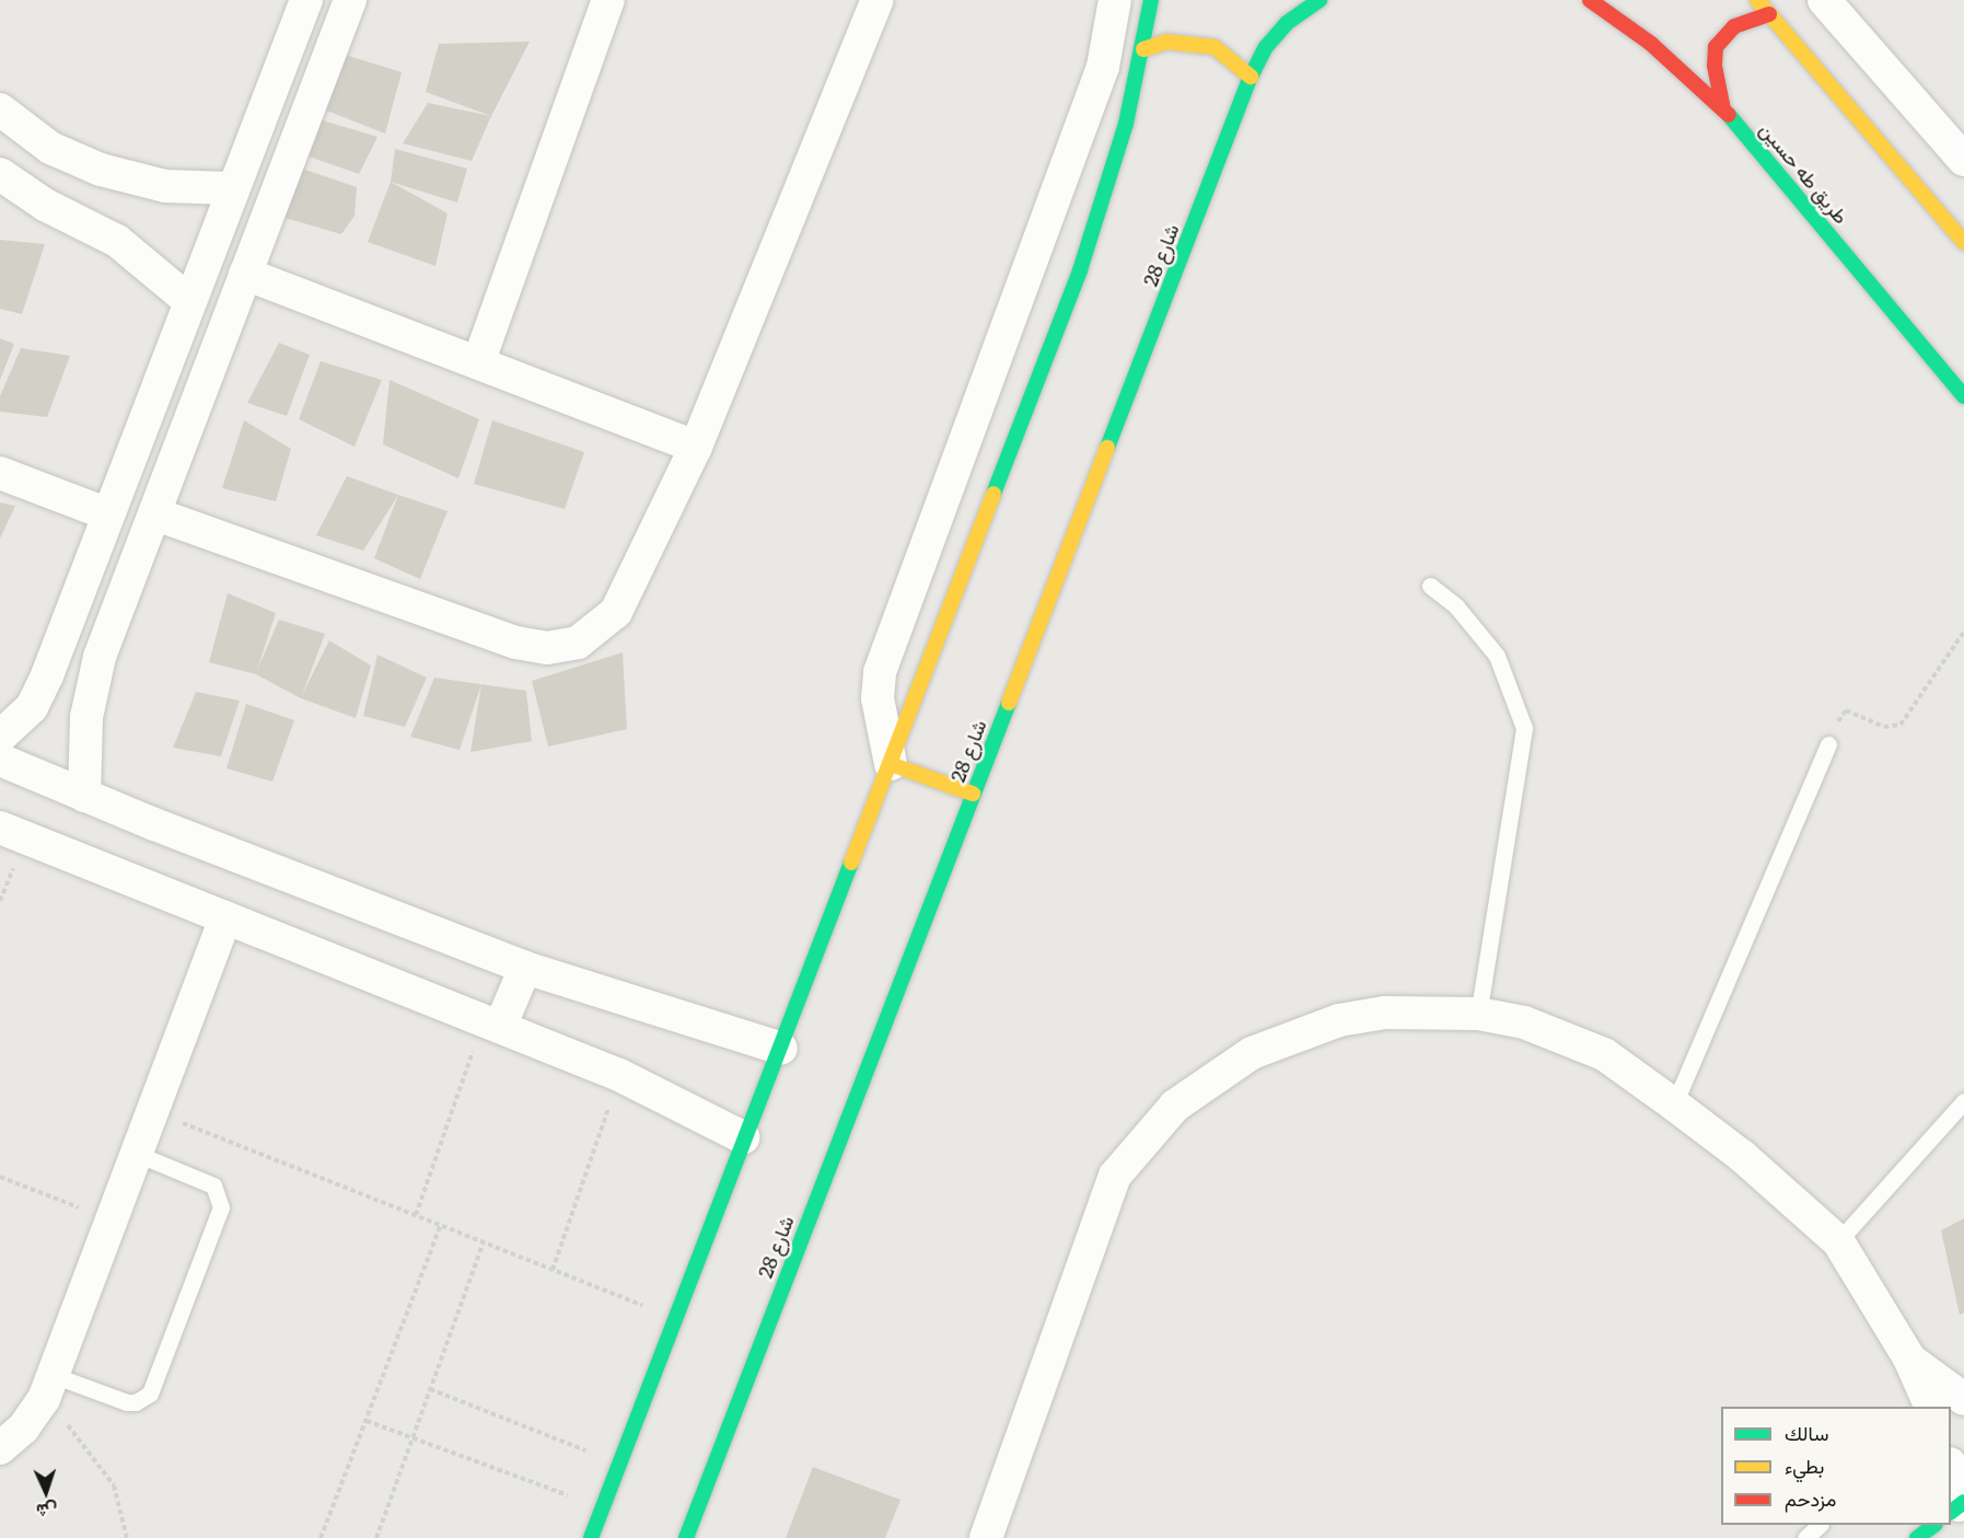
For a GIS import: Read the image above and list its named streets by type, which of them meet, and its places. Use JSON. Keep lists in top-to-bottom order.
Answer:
{
  "streets": {
    "street": ["طريق طه حسين", "شارع 28"]
  },
  "legend": ["سالك", "بطيء", "مزدحم"],
  "north": "bottom"
}
